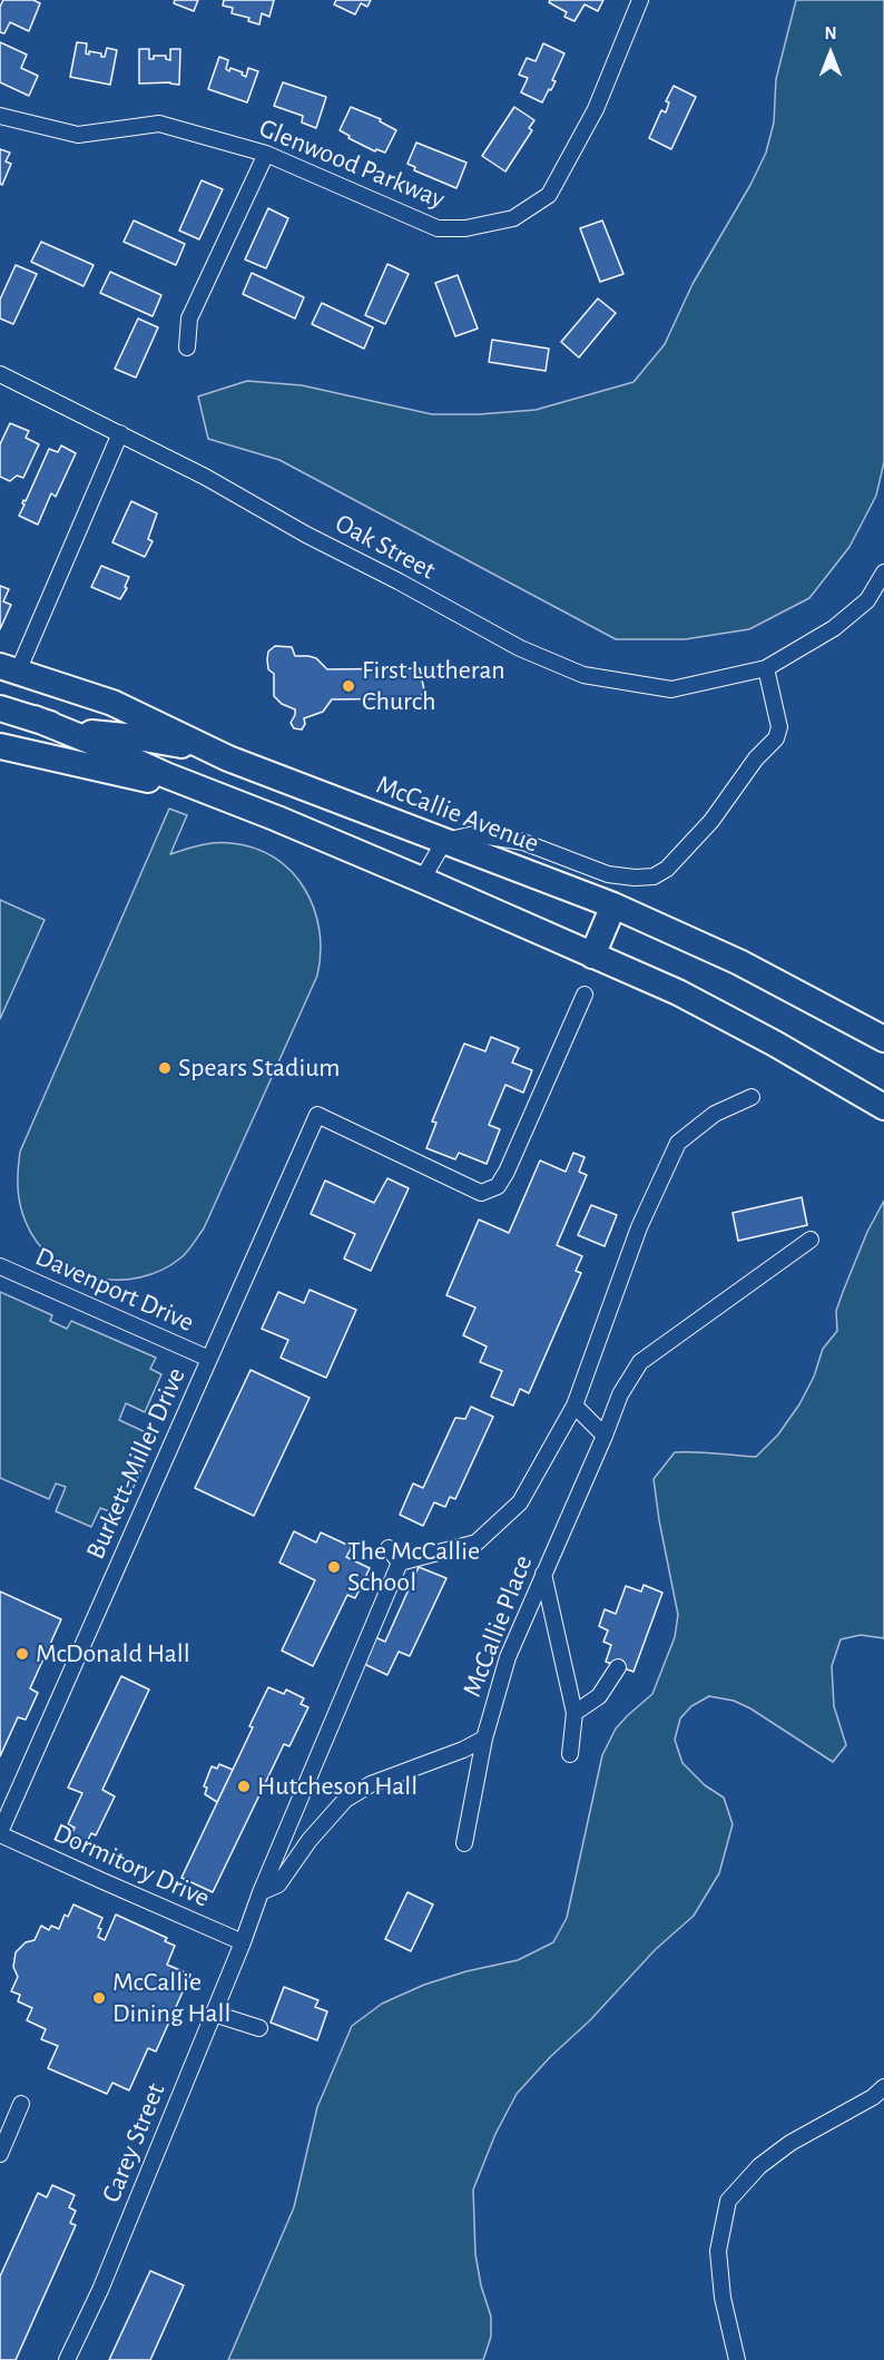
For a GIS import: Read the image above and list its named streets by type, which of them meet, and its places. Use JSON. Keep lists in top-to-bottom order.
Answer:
{
  "streets": {
    "main road": ["McCallie Avenue"],
    "street": [
      "Glenwood Parkway",
      "Oak Street",
      "Davenport Drive",
      "Burkett-Miller Drive",
      "McCallie Place",
      "Dormitory Drive",
      "Carey Street"
    ]
  },
  "crossings": [
    ["Davenport Drive", "Burkett-Miller Drive"],
    ["Burkett-Miller Drive", "Dormitory Drive"],
    ["Dormitory Drive", "Carey Street"]
  ],
  "places": [
    "First Lutheran Church",
    "Spears Stadium",
    "The McCallie School",
    "McDonald Hall",
    "Hutcheson Hall",
    "McCallie Dining Hall"
  ],
  "north": "top"
}
